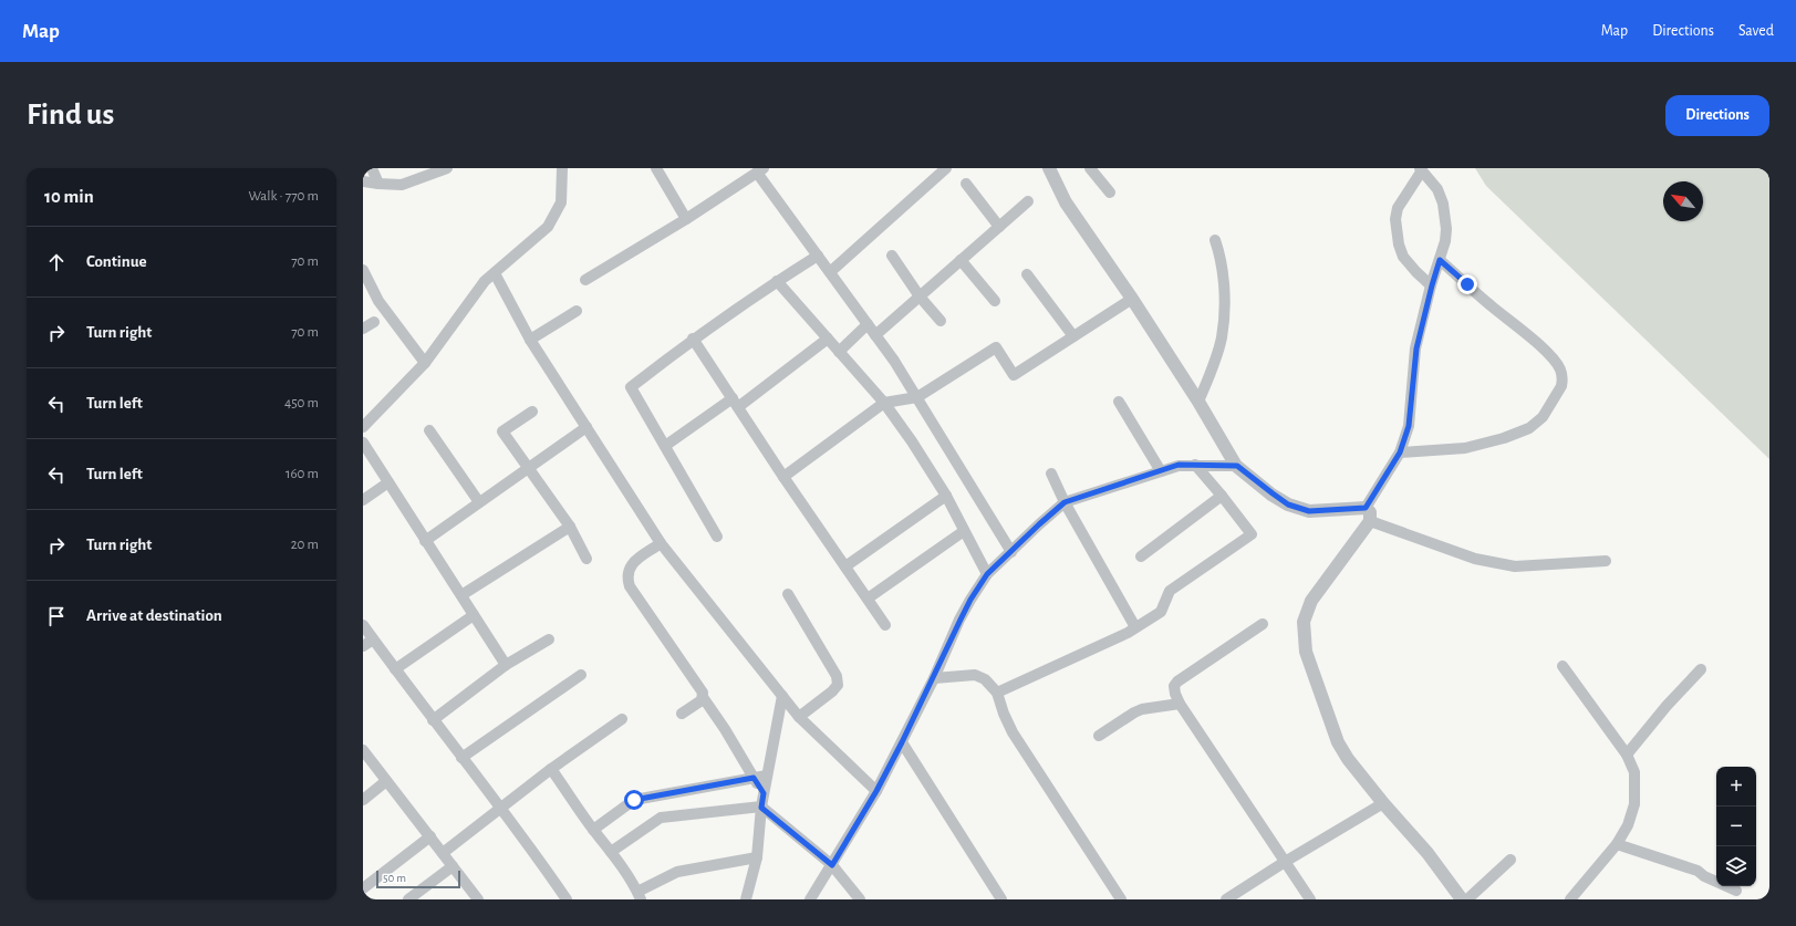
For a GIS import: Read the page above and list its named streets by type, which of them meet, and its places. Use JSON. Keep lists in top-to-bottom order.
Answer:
{
  "scale_bar": "50 m",
  "north": "top left",
  "page": {
    "header": "Map",
    "nav": ["Map", "Directions", "Saved"],
    "buttons": "Directions",
    "title": "Find us",
    "heading": ["10 min", "Walk · 770 m"],
    "list": [
      ["Continue", "70 m"],
      ["Turn right", "70 m"],
      ["Turn left", "450 m"],
      ["Turn left", "160 m"],
      ["Turn right", "20 m"],
      "Arrive at destination"
    ],
    "map_buttons": ["+", "−"],
    "scale": "50 m"
  }
}
